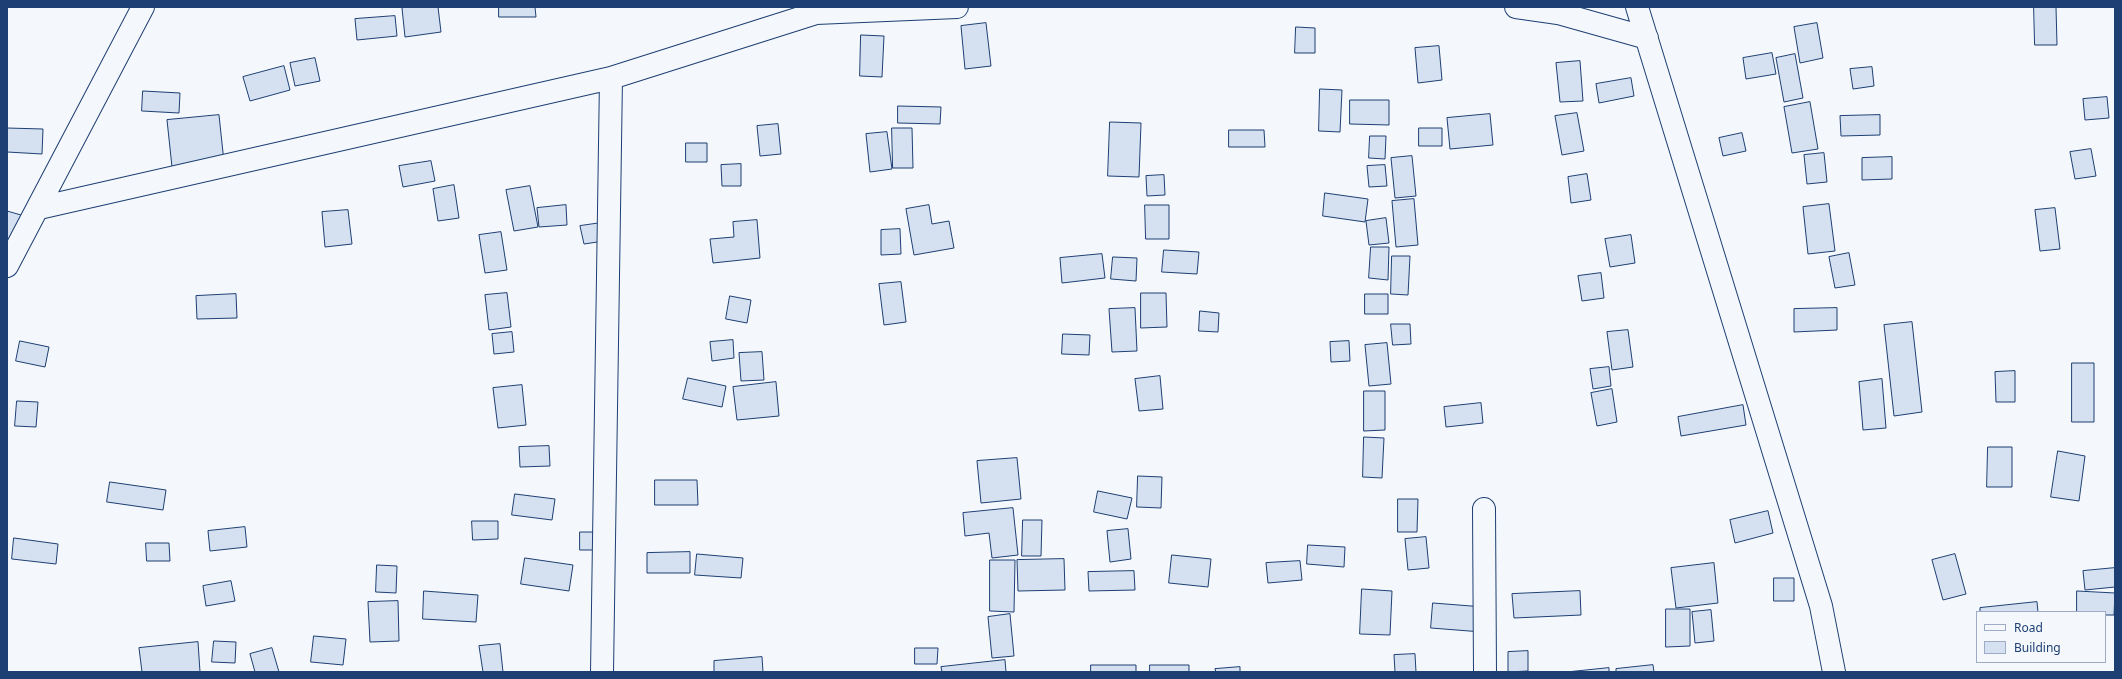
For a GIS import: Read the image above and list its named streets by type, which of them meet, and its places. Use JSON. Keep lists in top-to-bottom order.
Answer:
{
  "legend": ["Road", "Building"]
}
